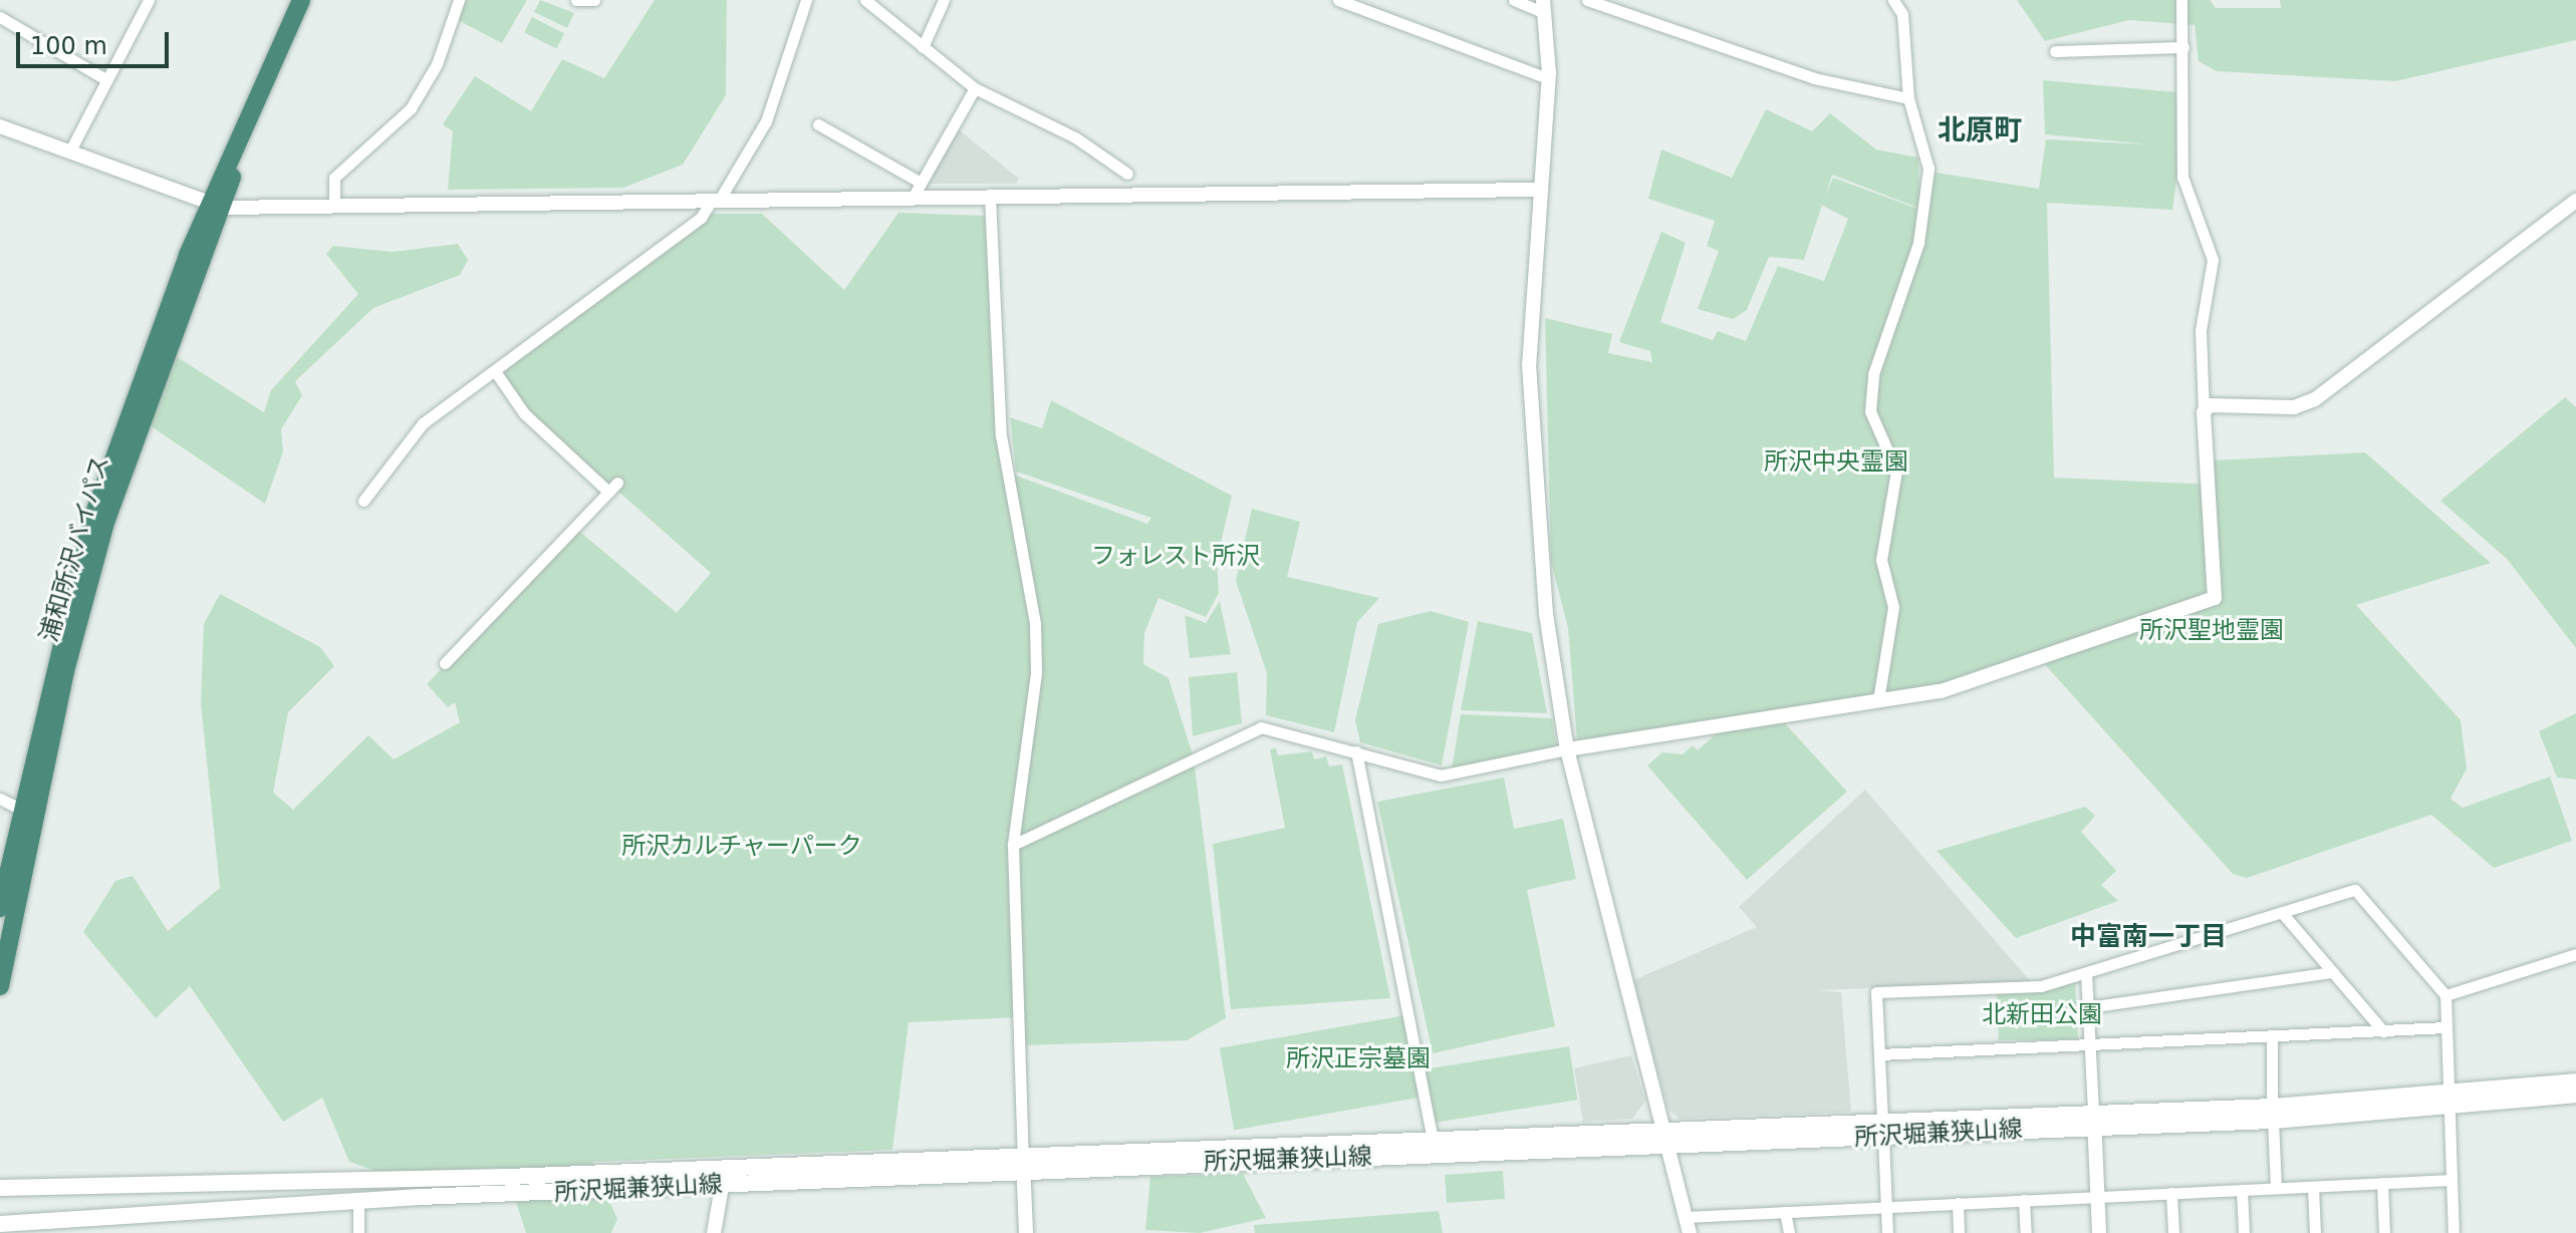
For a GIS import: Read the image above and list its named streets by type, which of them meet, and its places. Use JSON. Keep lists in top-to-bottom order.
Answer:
{
  "streets": {
    "highway": ["浦和所沢バイパス"],
    "main road": ["所沢堀兼狭山線"]
  },
  "districts": ["北原町", "中富南一丁目"],
  "parks": [
    "所沢中央霊園",
    "フォレスト所沢",
    "所沢聖地霊園",
    "所沢カルチャーパーク",
    "北新田公園",
    "所沢正宗墓園"
  ],
  "scale_bar": "100 m"
}
